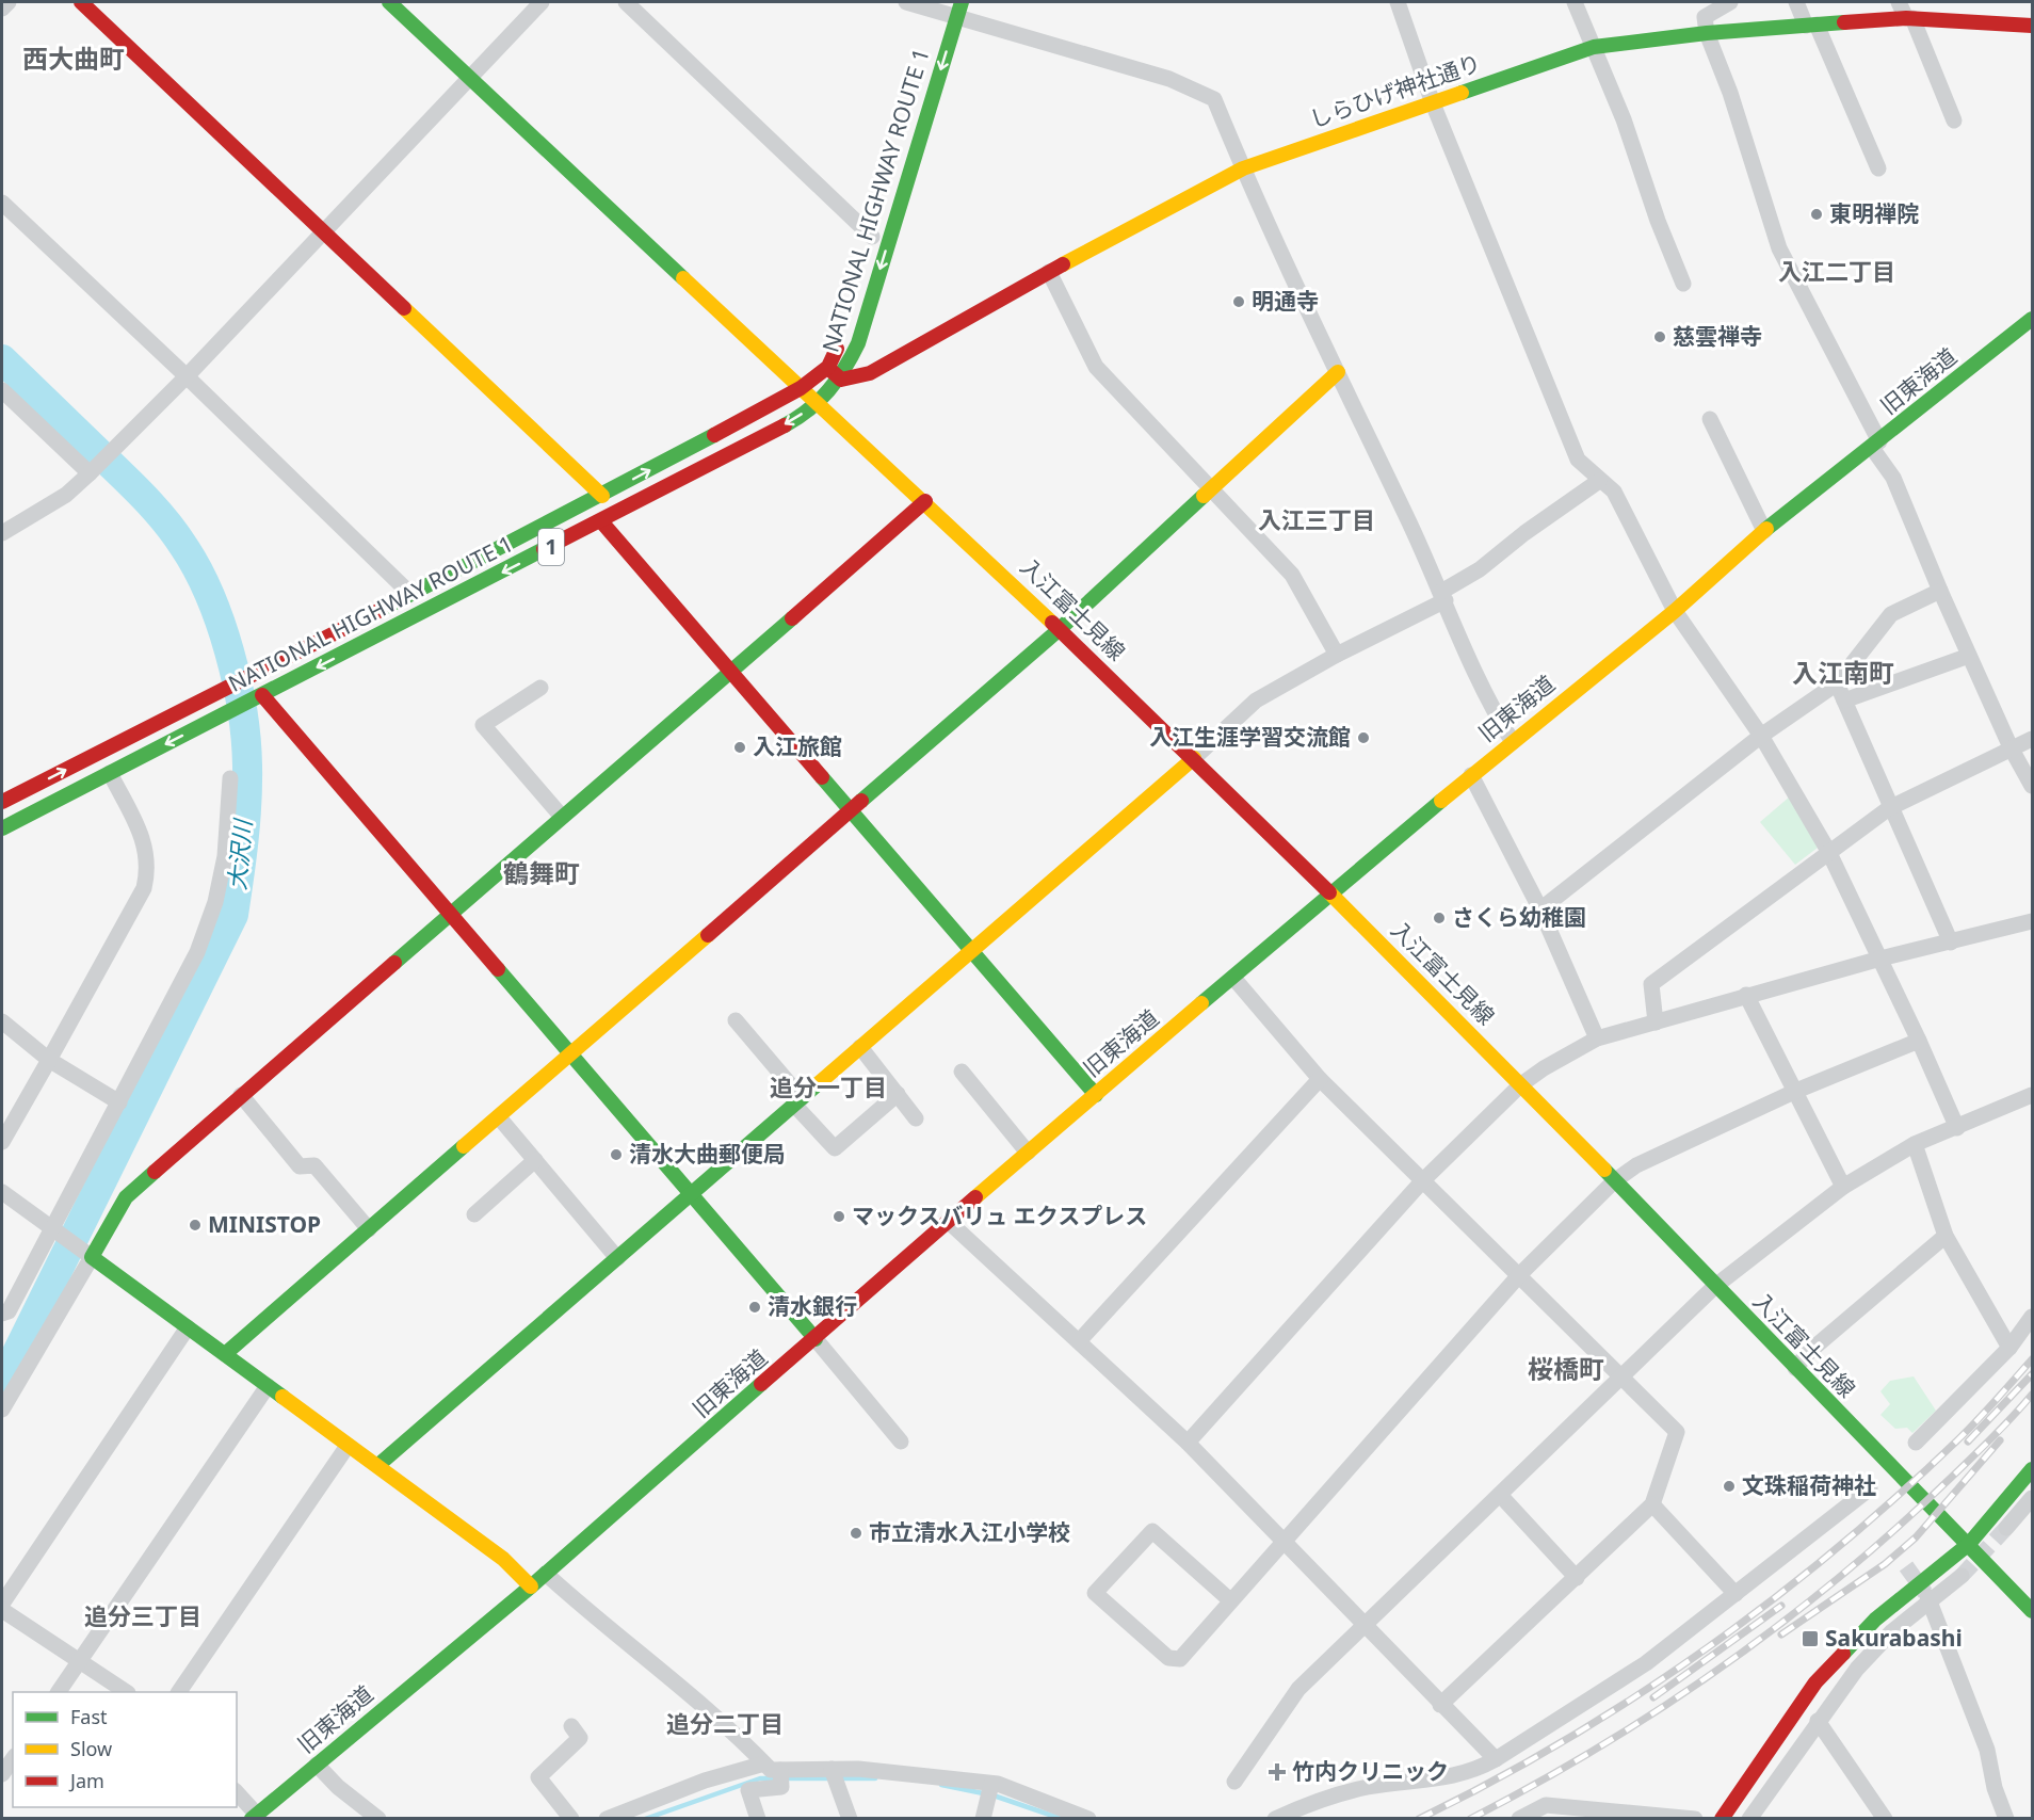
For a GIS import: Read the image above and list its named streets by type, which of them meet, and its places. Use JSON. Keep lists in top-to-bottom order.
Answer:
{
  "streets": {
    "main road": [
      "しらひげ神社通り",
      "NATIONAL HIGHWAY ROUTE 1",
      "旧東海道",
      "1",
      "入江富士見線"
    ]
  },
  "crossings": [
    ["しらひげ神社通り", "NATIONAL HIGHWAY ROUTE 1"],
    ["NATIONAL HIGHWAY ROUTE 1", "入江富士見線"],
    ["旧東海道", "入江富士見線"]
  ],
  "districts": [
    "西大曲町",
    "入江二丁目",
    "入江三丁目",
    "入江南町",
    "鶴舞町",
    "追分一丁目",
    "桜橋町",
    "追分三丁目",
    "追分二丁目"
  ],
  "water": ["大沢川"],
  "places": {
    "other": [
      "東明禅院",
      "明通寺",
      "慈雲禅寺",
      "入江生涯学習交流館",
      "入江旅館",
      "さくら幼稚園",
      "清水大曲郵便局",
      "マックスバリュ エクスプレス",
      "MINISTOP",
      "清水銀行",
      "文珠稲荷神社",
      "市立清水入江小学校"
    ],
    "transit": ["Sakurabashi"],
    "health": ["竹内クリニック"]
  },
  "legend": ["Fast", "Slow", "Jam"]
}
